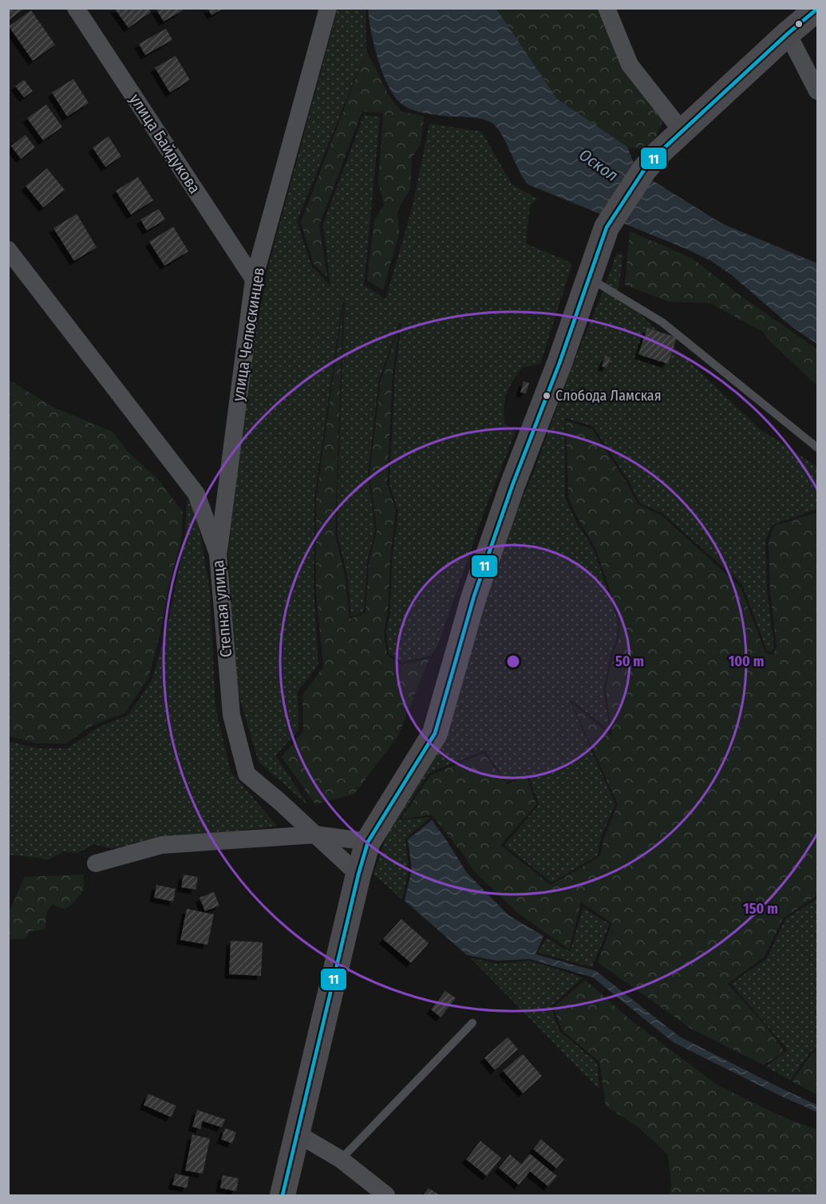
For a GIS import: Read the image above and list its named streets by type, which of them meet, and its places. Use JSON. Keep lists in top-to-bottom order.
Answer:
{
  "streets": {
    "street": ["улица Байдукова", "улица Челюскинцев", "Степная улица"]
  },
  "crossings": [
    ["улица Байдукова", "улица Челюскинцев"],
    ["улица Челюскинцев", "Степная улица"]
  ],
  "water": ["Оскол"],
  "places": ["Слобода Ламская"],
  "lines": ["transit line 11"],
  "rings": ["50 m", "100 m", "150 m"]
}
